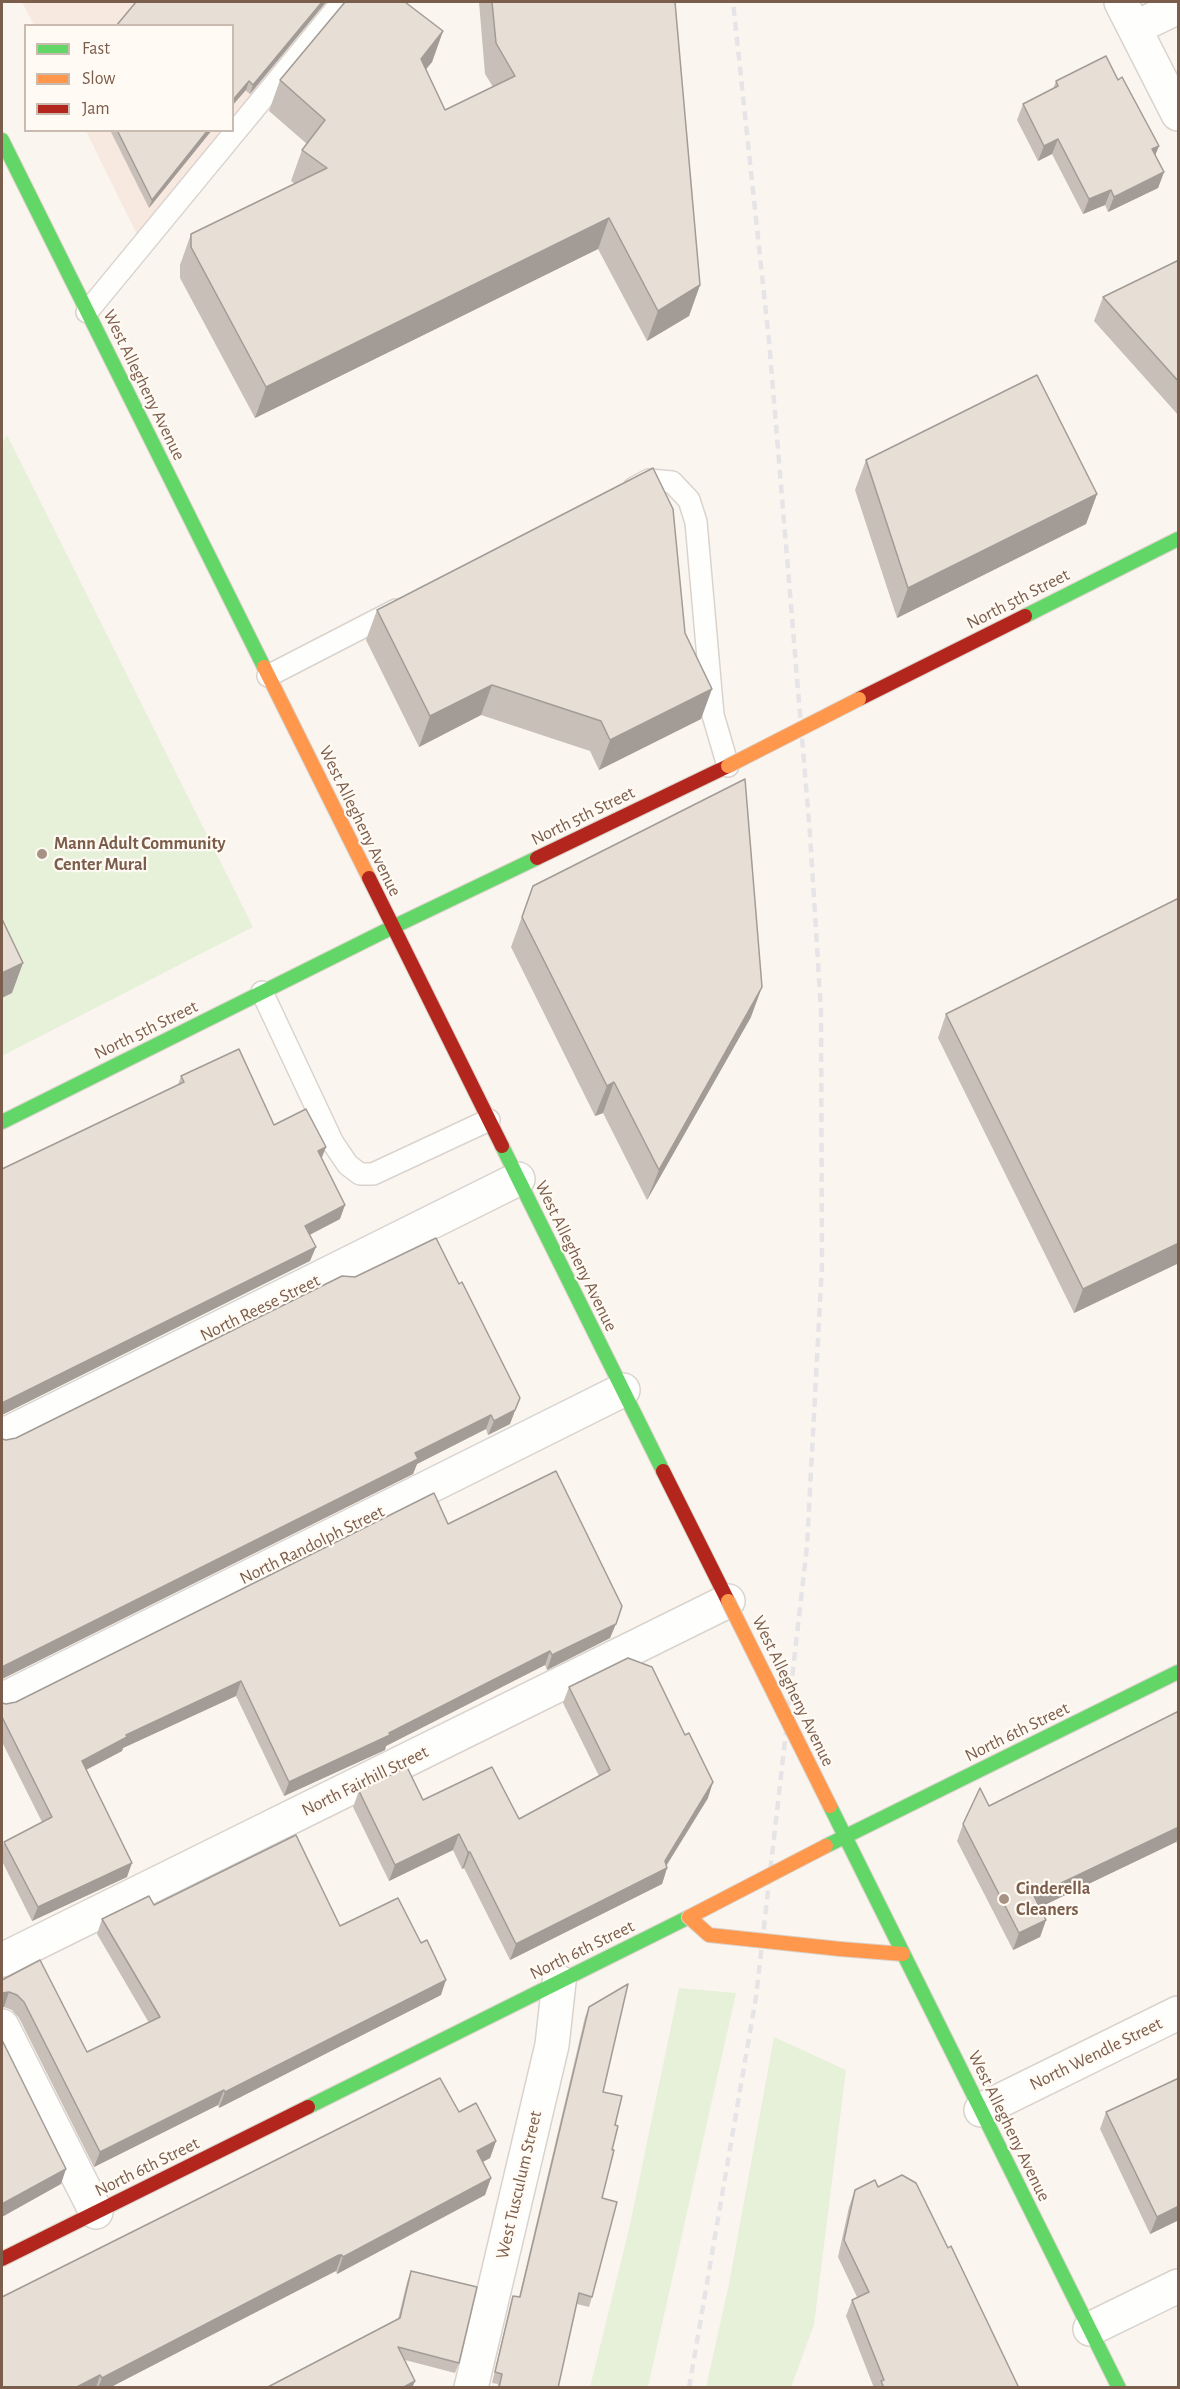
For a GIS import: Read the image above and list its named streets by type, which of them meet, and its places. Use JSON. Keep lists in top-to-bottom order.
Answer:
{
  "streets": {
    "street": [
      "West Allegheny Avenue",
      "North 5th Street",
      "North Reese Street",
      "North Randolph Street",
      "North 6th Street",
      "North Fairhill Street",
      "North Wendle Street",
      "West Tusculum Street"
    ]
  },
  "crossings": [
    ["West Allegheny Avenue", "North 5th Street"],
    ["West Allegheny Avenue", "North Reese Street"],
    ["West Allegheny Avenue", "North Randolph Street"],
    ["West Allegheny Avenue", "North 6th Street"],
    ["West Allegheny Avenue", "North Fairhill Street"],
    ["West Allegheny Avenue", "North Wendle Street"],
    ["North 6th Street", "West Tusculum Street"]
  ],
  "places": ["Mann Adult Community Center Mural", "Cinderella Cleaners"],
  "legend": ["Fast", "Slow", "Jam"]
}
